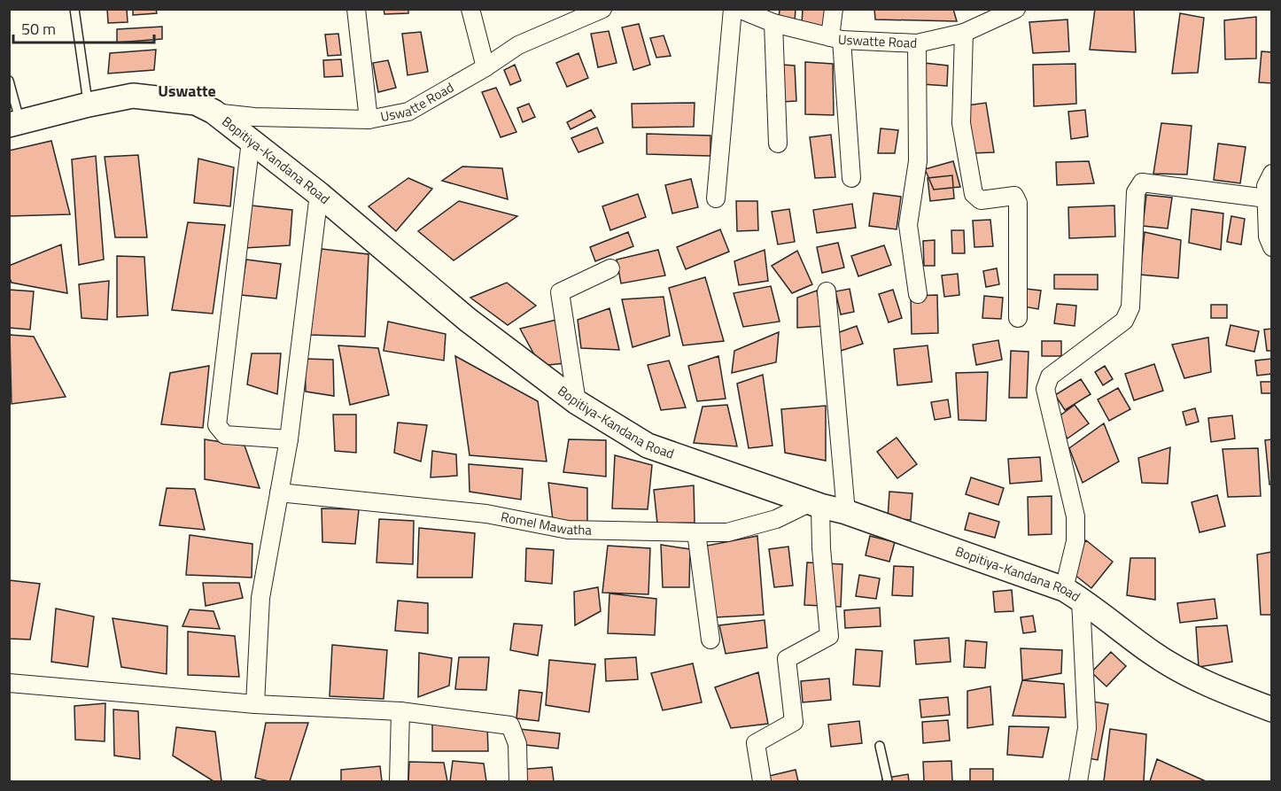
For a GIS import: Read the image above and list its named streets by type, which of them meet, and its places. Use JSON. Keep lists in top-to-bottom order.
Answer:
{
  "streets": {
    "street": ["Uswatte Road", "Bopitiya-Kandana Road", "Romel Mawatha"]
  },
  "crossings": [
    ["Uswatte Road", "Bopitiya-Kandana Road"],
    ["Bopitiya-Kandana Road", "Romel Mawatha"]
  ],
  "districts": ["Uswatte"],
  "scale_bar": "50 m"
}
